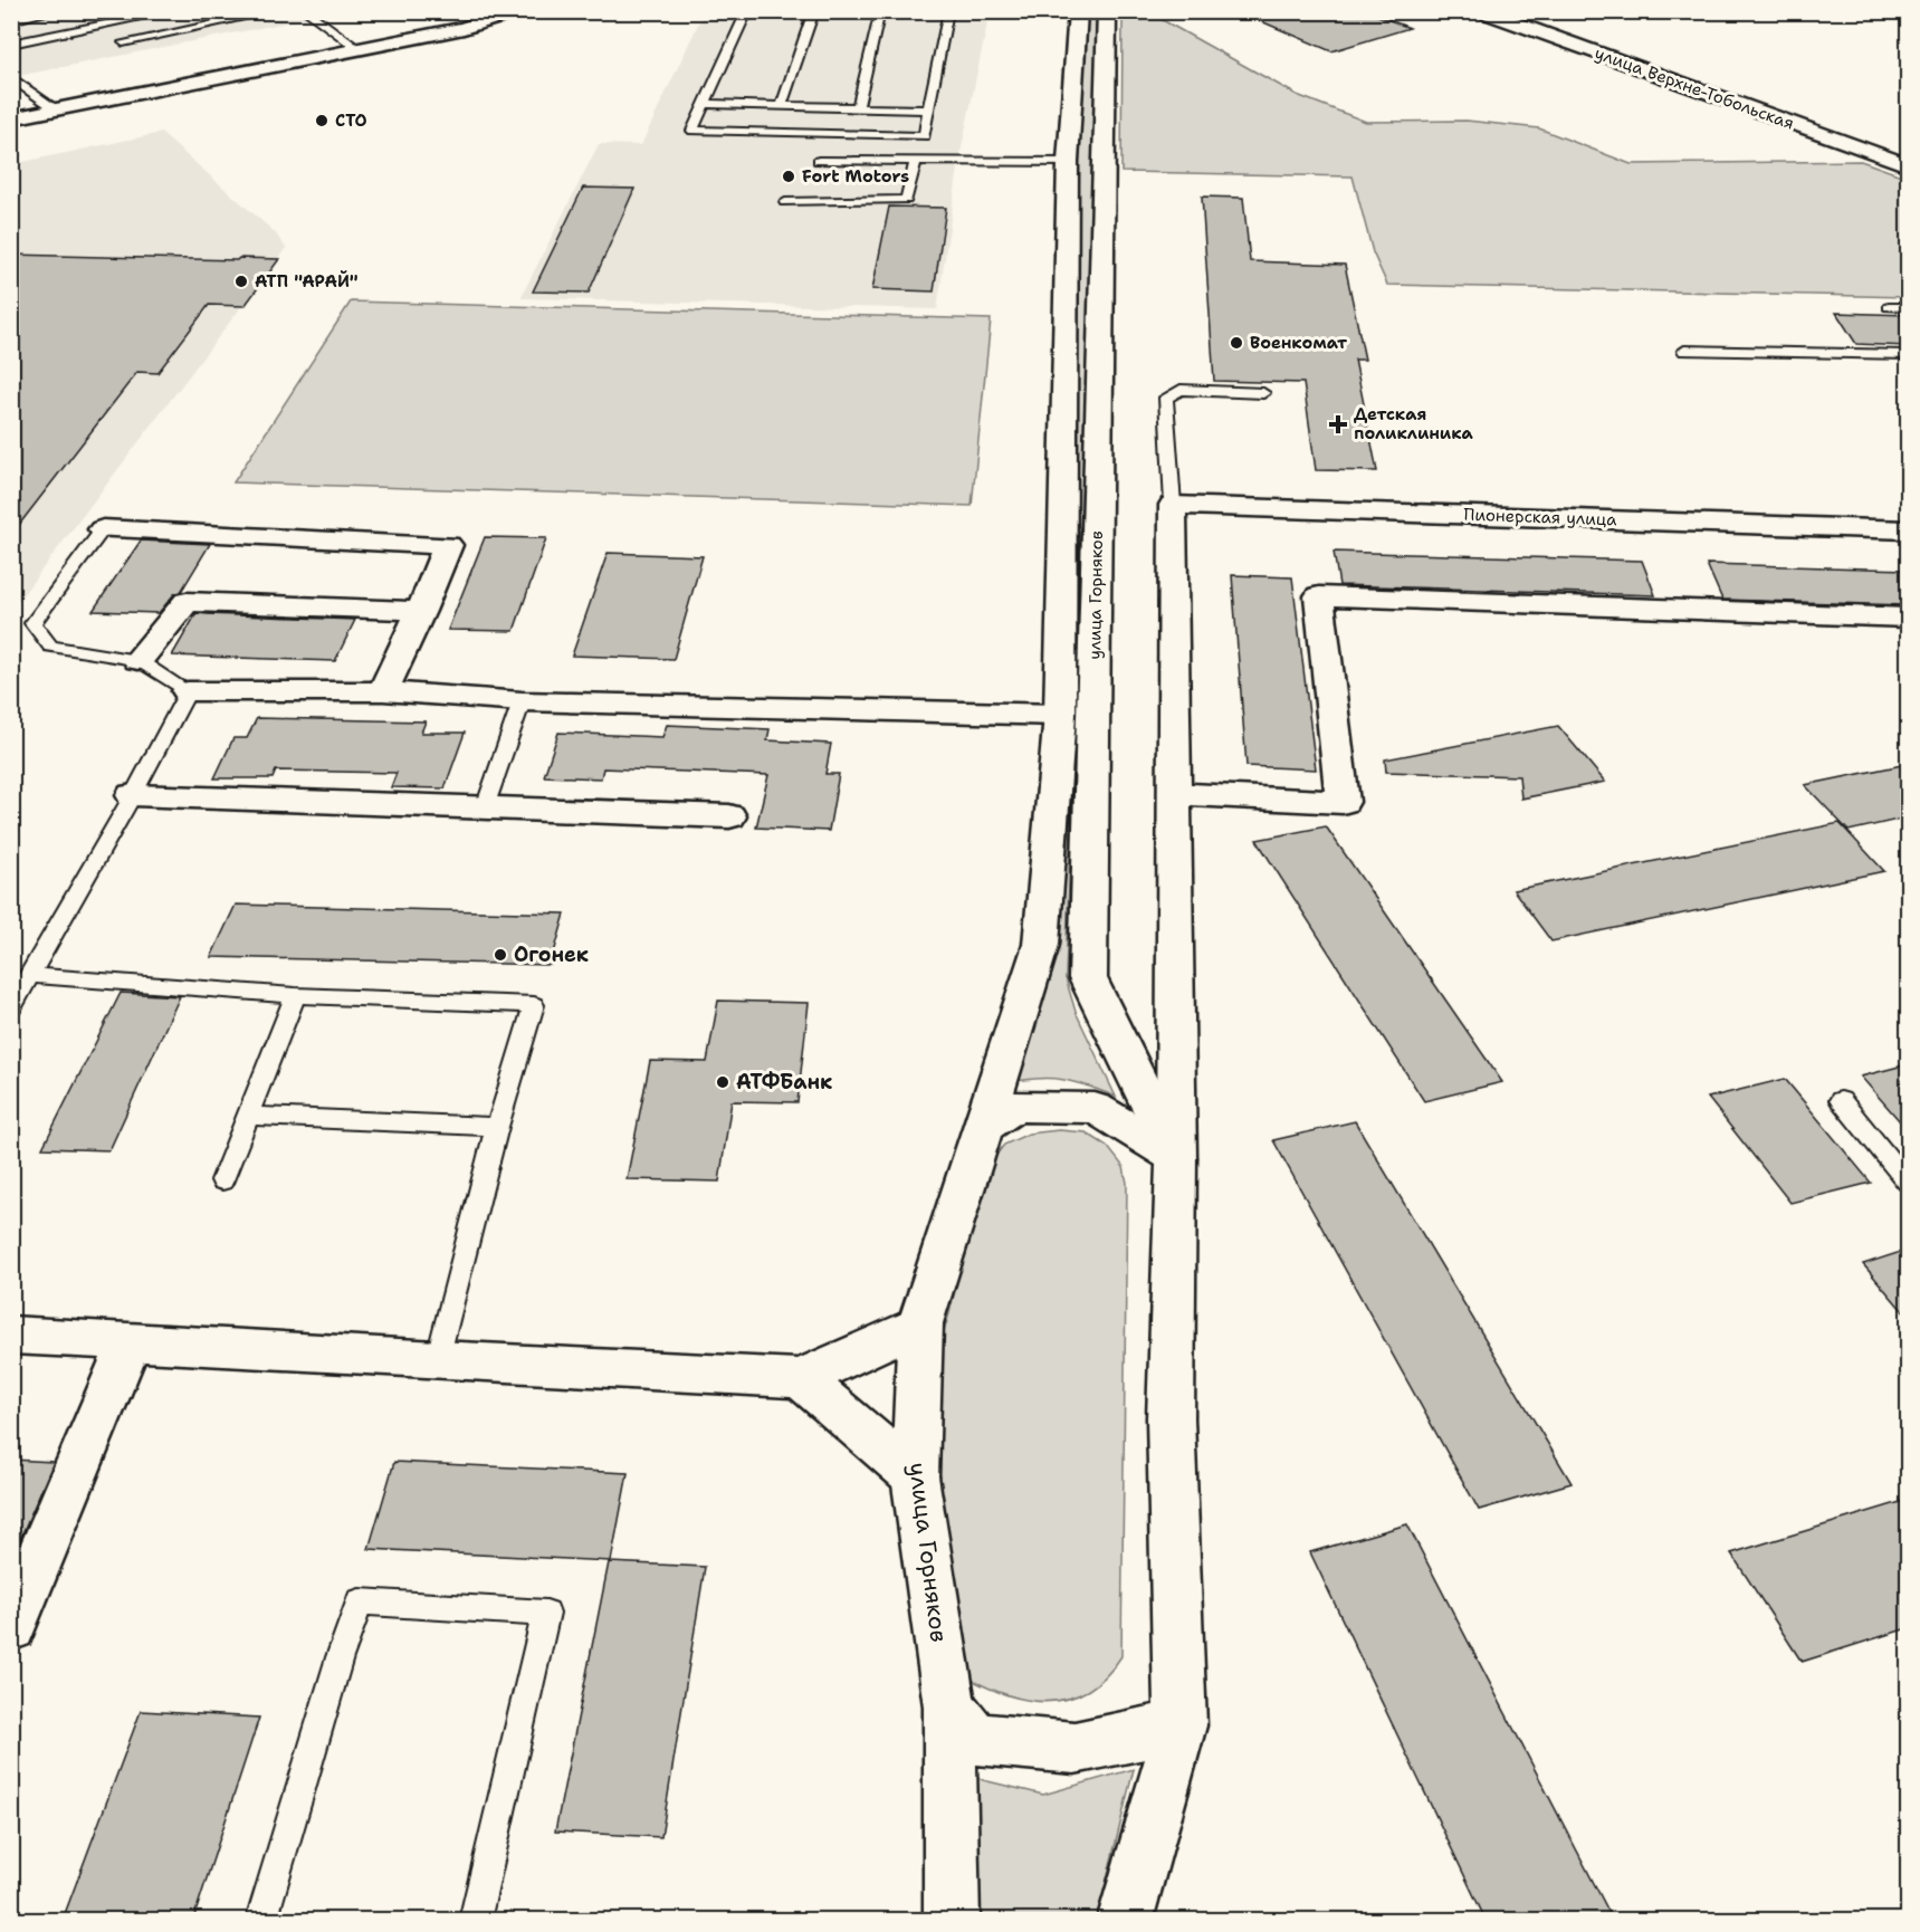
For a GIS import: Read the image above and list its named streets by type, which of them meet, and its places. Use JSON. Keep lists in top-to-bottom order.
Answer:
{
  "streets": {
    "street": ["улица Верхне-Тобольская", "Пионерская улица", "улица Горняков"]
  },
  "crossings": [
    ["Пионерская улица", "улица Горняков"]
  ],
  "places": {
    "other": [
      "СТО",
      "Fort Motors",
      "АТП \"АРАЙ\"",
      "Военкомат",
      "Огонек",
      "АТФБанк"
    ],
    "health": ["Детская поликлиника"]
  }
}
